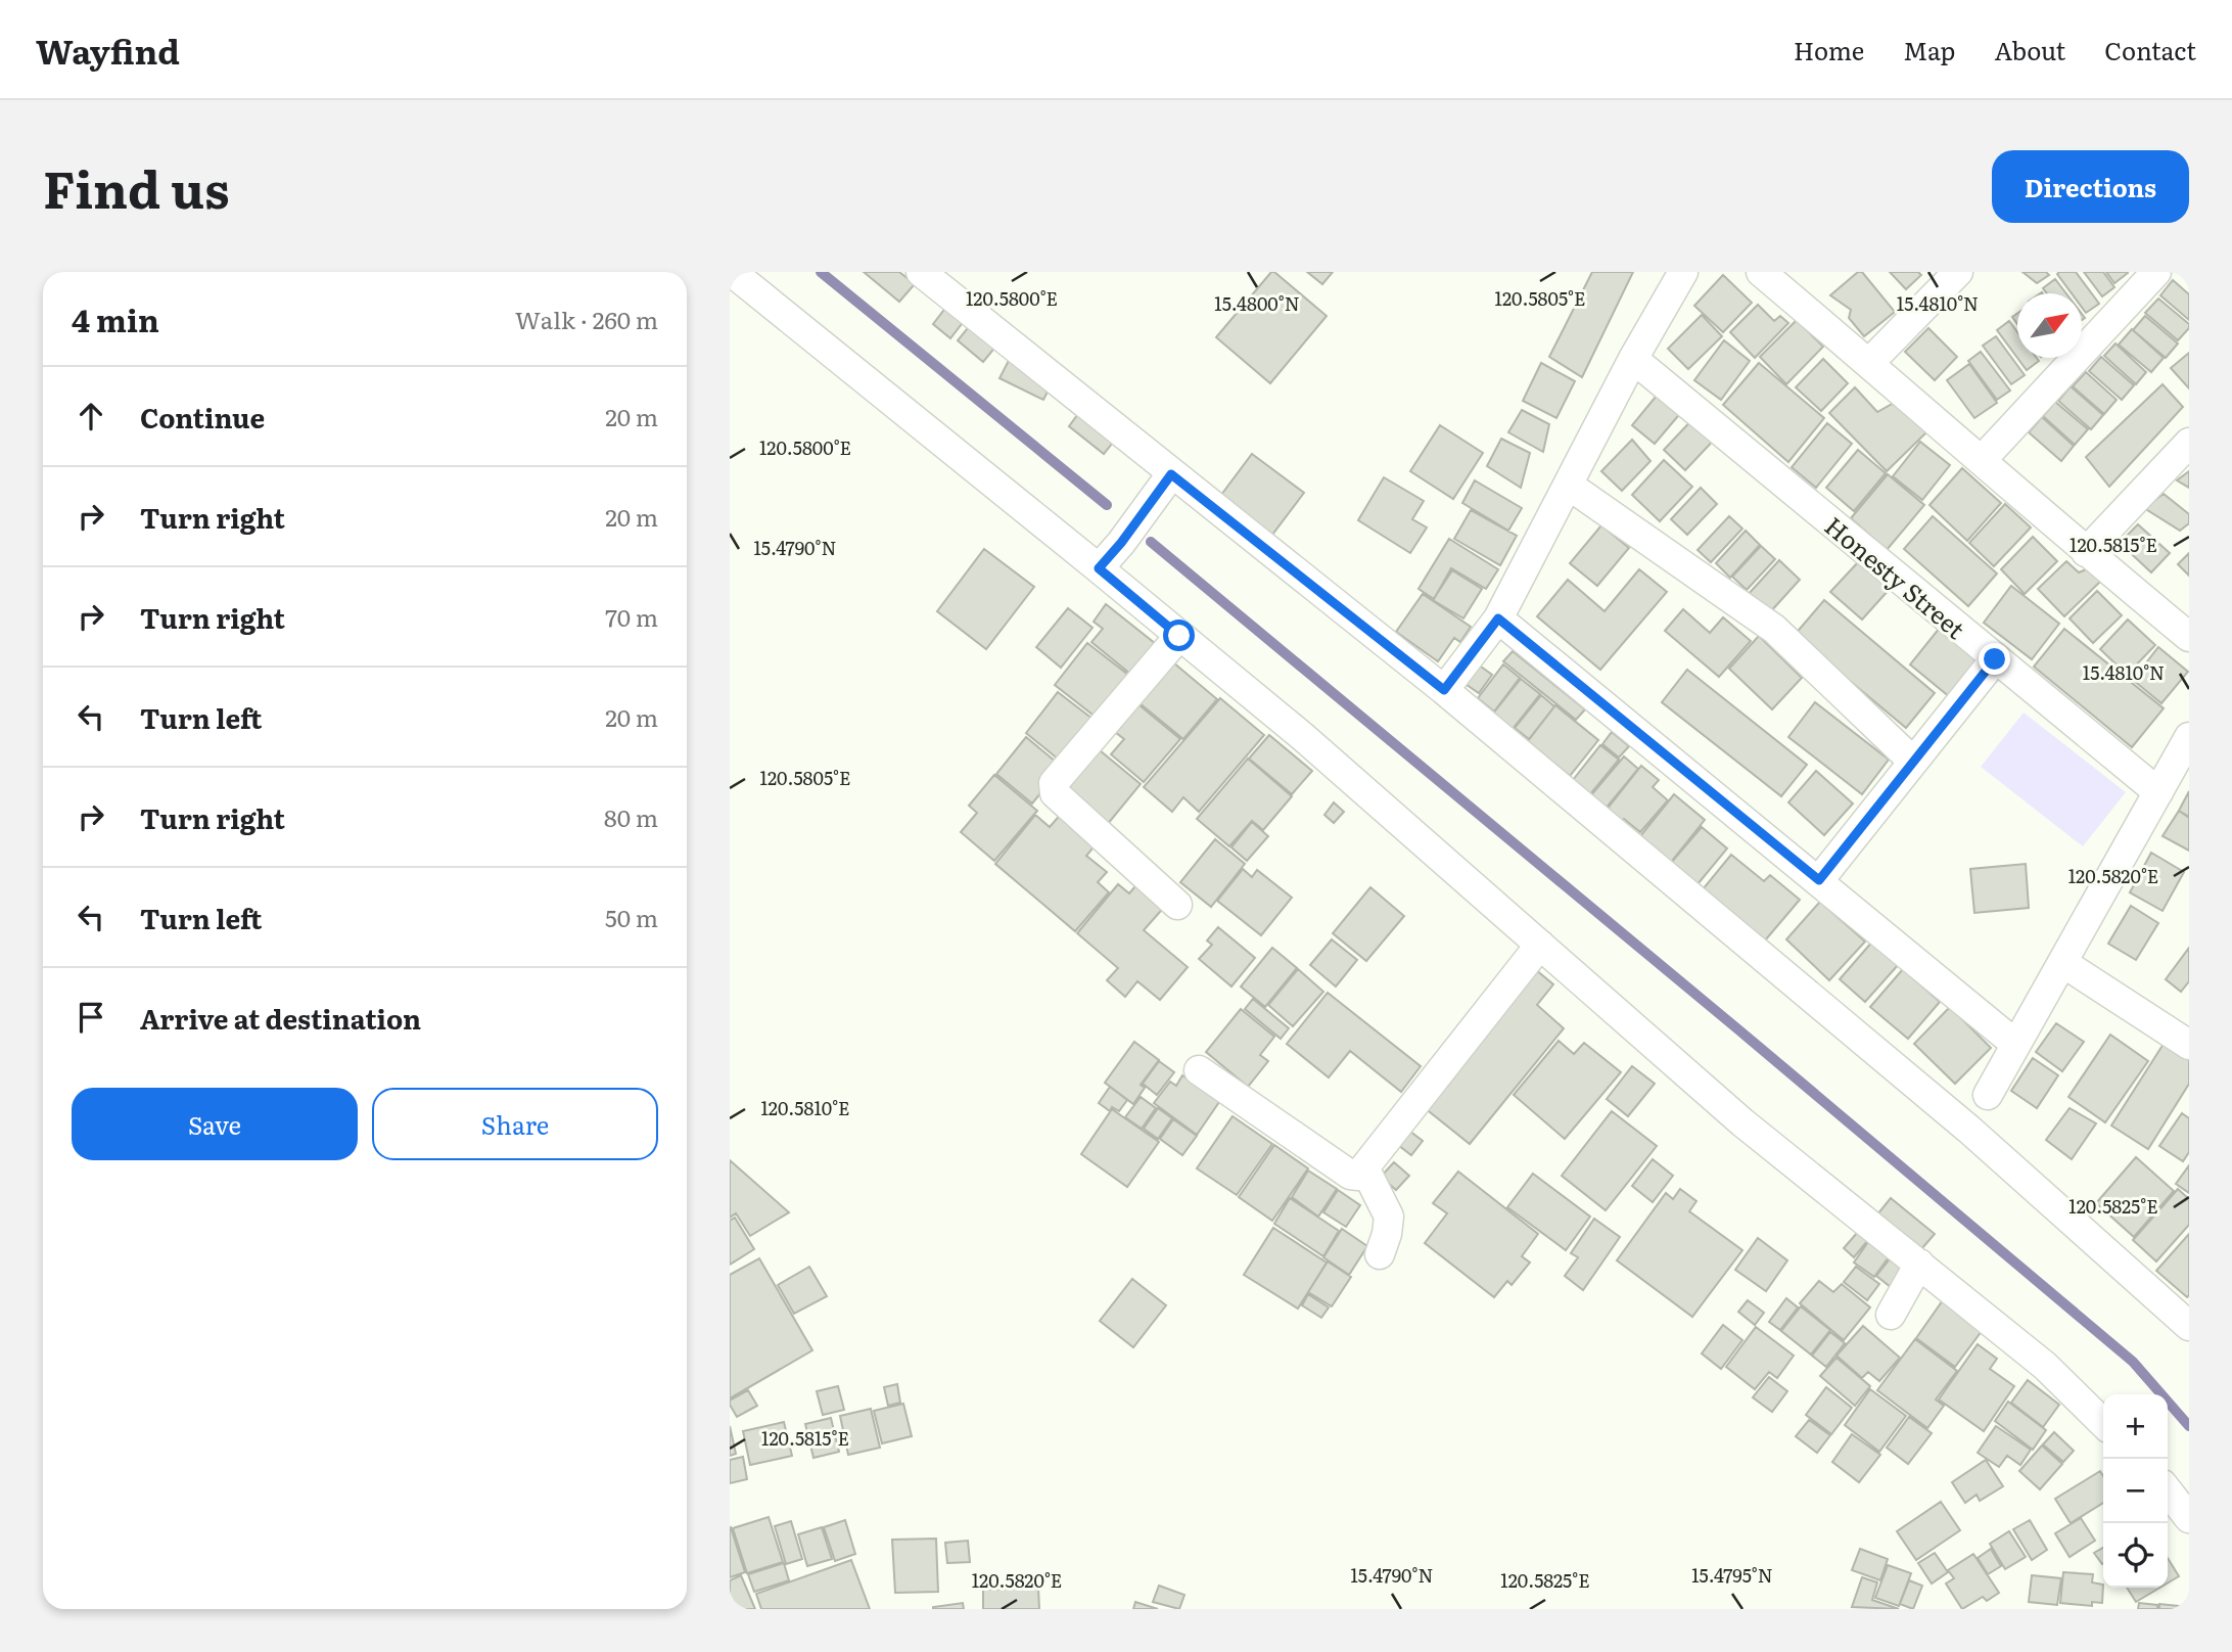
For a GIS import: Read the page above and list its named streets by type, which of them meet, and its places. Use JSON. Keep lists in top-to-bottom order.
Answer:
{
  "streets": {
    "street": ["Honesty Street"]
  },
  "north": "top right",
  "page": {
    "header": "Wayfind",
    "nav": [
      "Home",
      "Map",
      "About",
      "Contact"
    ],
    "title": "Find us",
    "buttons": [
      "Directions",
      ["Save", "Share"]
    ],
    "heading": ["4 min", "Walk · 260 m"],
    "list": [
      ["Continue", "20 m"],
      ["Turn right", "20 m"],
      ["Turn right", "70 m"],
      ["Turn left", "20 m"],
      ["Turn right", "80 m"],
      ["Turn left", "50 m"],
      "Arrive at destination"
    ],
    "map_buttons": ["+", "−"]
  },
  "coordinates": [
    "120.5800°E",
    "120.5805°E",
    "15.4800°N",
    "15.4810°N",
    "120.5815°E",
    "15.4790°N",
    "120.5820°E",
    "120.5810°E",
    "120.5825°E",
    "15.4795°N"
  ]
}
